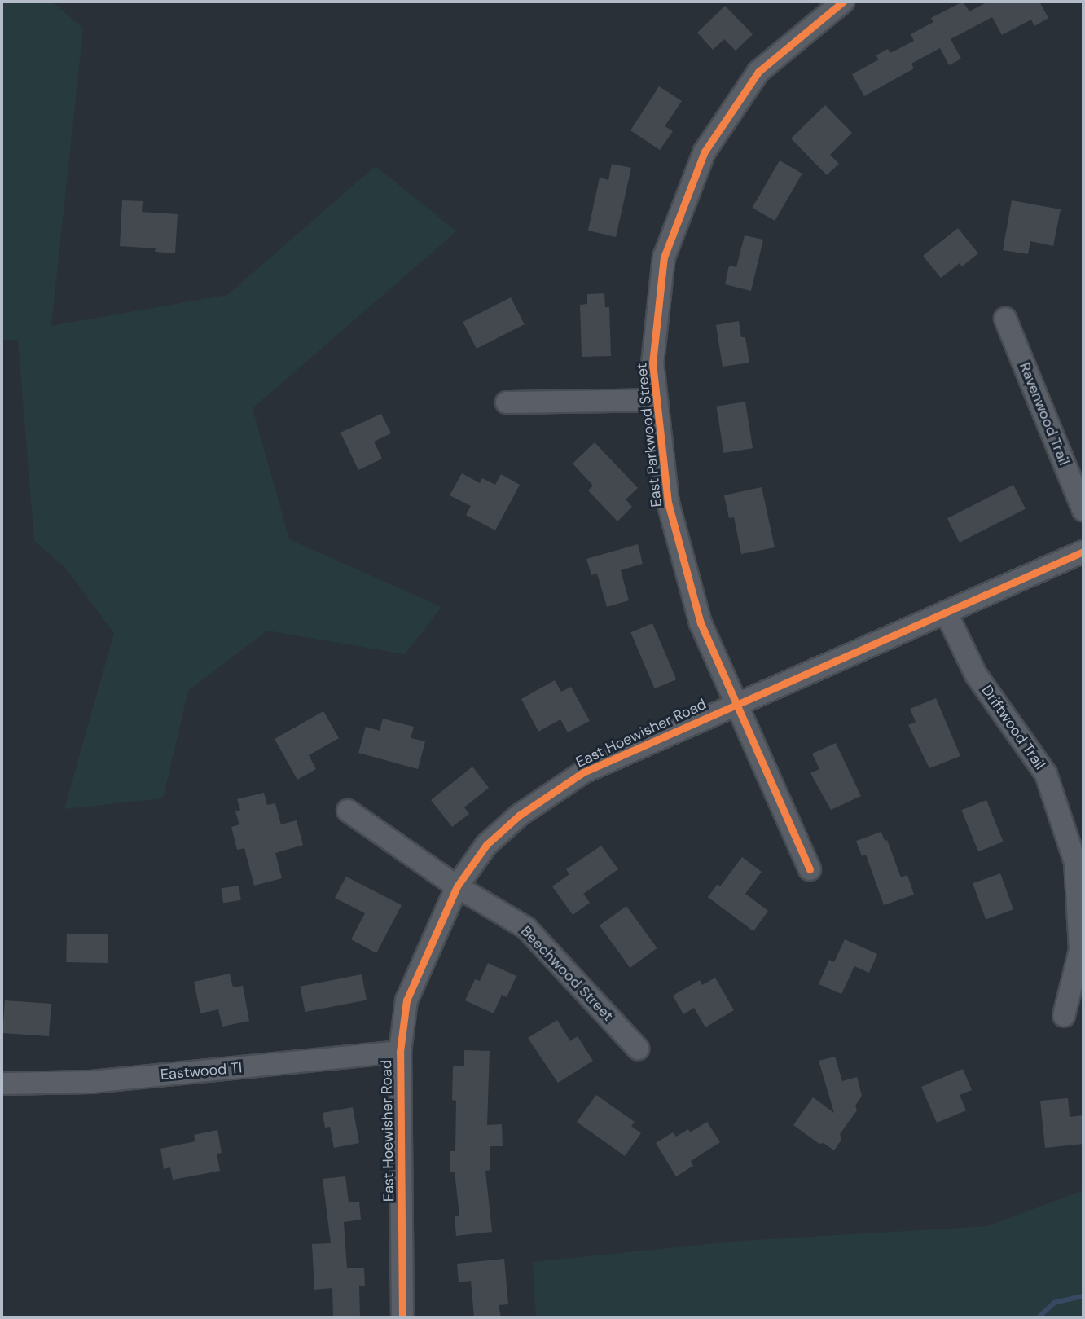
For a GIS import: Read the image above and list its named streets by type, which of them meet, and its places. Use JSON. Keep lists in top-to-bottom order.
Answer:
{
  "streets": {
    "street": [
      "Ravenwood Trail",
      "East Parkwood Street",
      "Driftwood Trail",
      "East Hoewisher Road",
      "Beechwood Street",
      "Eastwood Tl"
    ]
  },
  "crossings": [
    ["East Parkwood Street", "East Hoewisher Road"],
    ["Driftwood Trail", "East Hoewisher Road"],
    ["East Hoewisher Road", "Beechwood Street"],
    ["East Hoewisher Road", "Eastwood Tl"]
  ]
}
